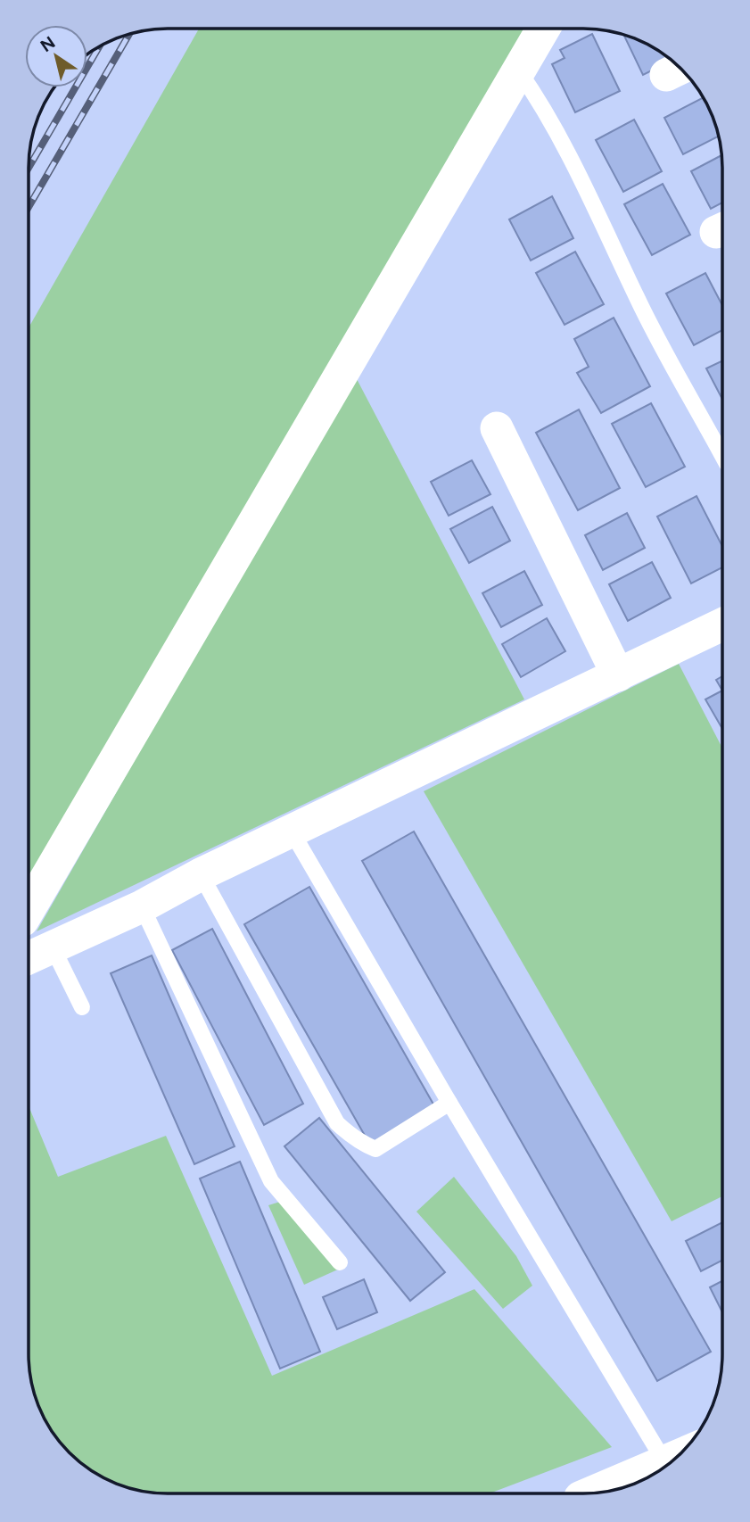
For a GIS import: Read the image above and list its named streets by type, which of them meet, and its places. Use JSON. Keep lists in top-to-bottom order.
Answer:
{
  "north": "top left"
}
